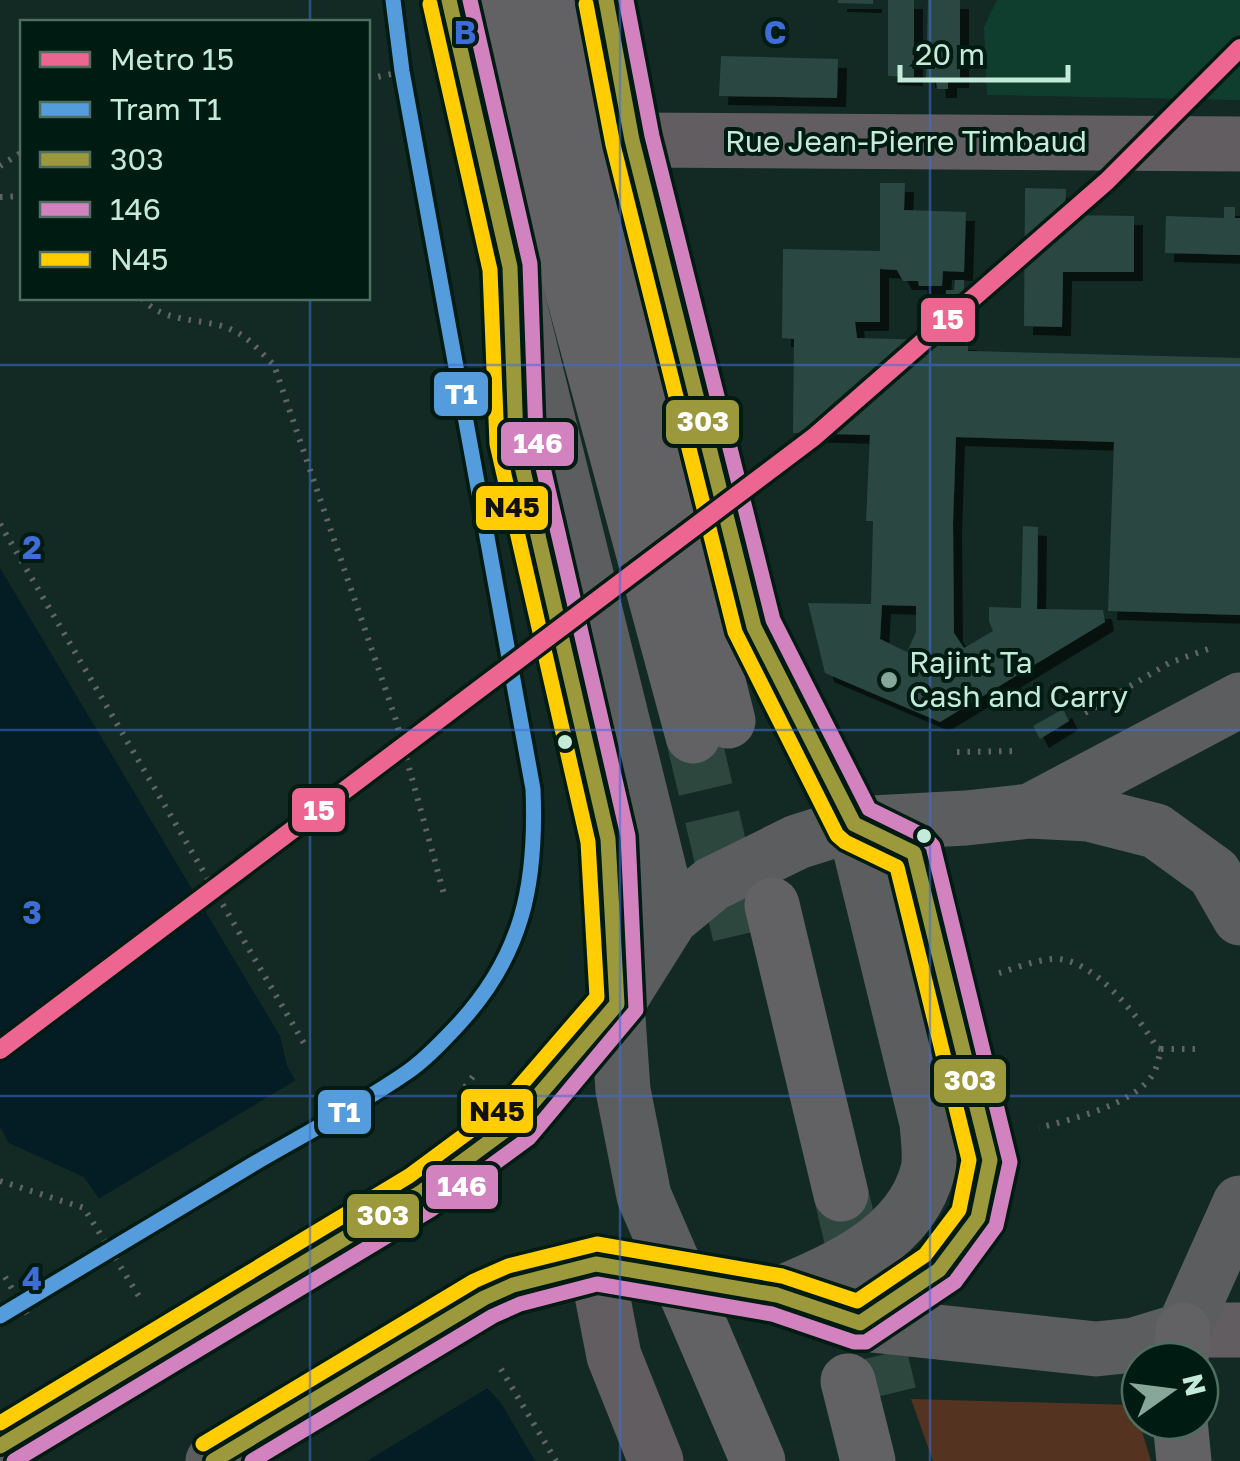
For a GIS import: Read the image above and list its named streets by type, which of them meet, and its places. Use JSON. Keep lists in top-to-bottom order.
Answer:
{
  "streets": {
    "street": ["Rue Jean-Pierre Timbaud"]
  },
  "places": ["Rajint Ta Cash and Carry"],
  "lines": [
    "tram line T1",
    "transit line 303",
    "transit line 146",
    "transit line N45",
    "metro line 15"
  ],
  "legend": [
    "Metro 15",
    "Tram T1",
    "303",
    "146",
    "N45"
  ],
  "scale_bar": "20 m",
  "north": "right",
  "grid": {
    "columns": ["B", "C"],
    "rows": ["2", "3", "4"]
  }
}
